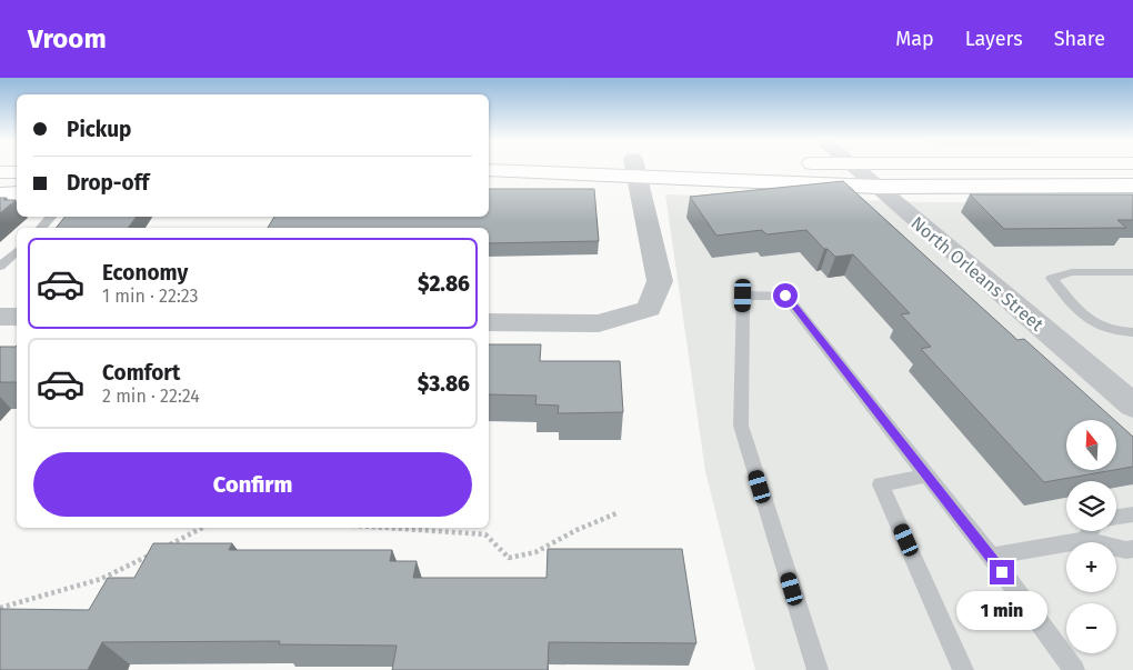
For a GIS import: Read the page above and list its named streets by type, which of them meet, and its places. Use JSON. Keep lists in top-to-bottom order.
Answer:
{
  "streets": {
    "street": ["North Orleans Street"]
  },
  "north": "top",
  "page": {
    "header": "Vroom",
    "nav": ["Map", "Layers", "Share"],
    "banner": ["Pickup", "Drop-off"],
    "list": [
      {
        "name": "Economy",
        "note": "1 min · 22:23",
        "value": "$2.86"
      },
      {
        "name": "Comfort",
        "note": "2 min · 22:24",
        "value": "$3.86"
      }
    ],
    "map_buttons": ["+", "−"],
    "buttons": "Confirm",
    "bubble": "1 min"
  }
}
